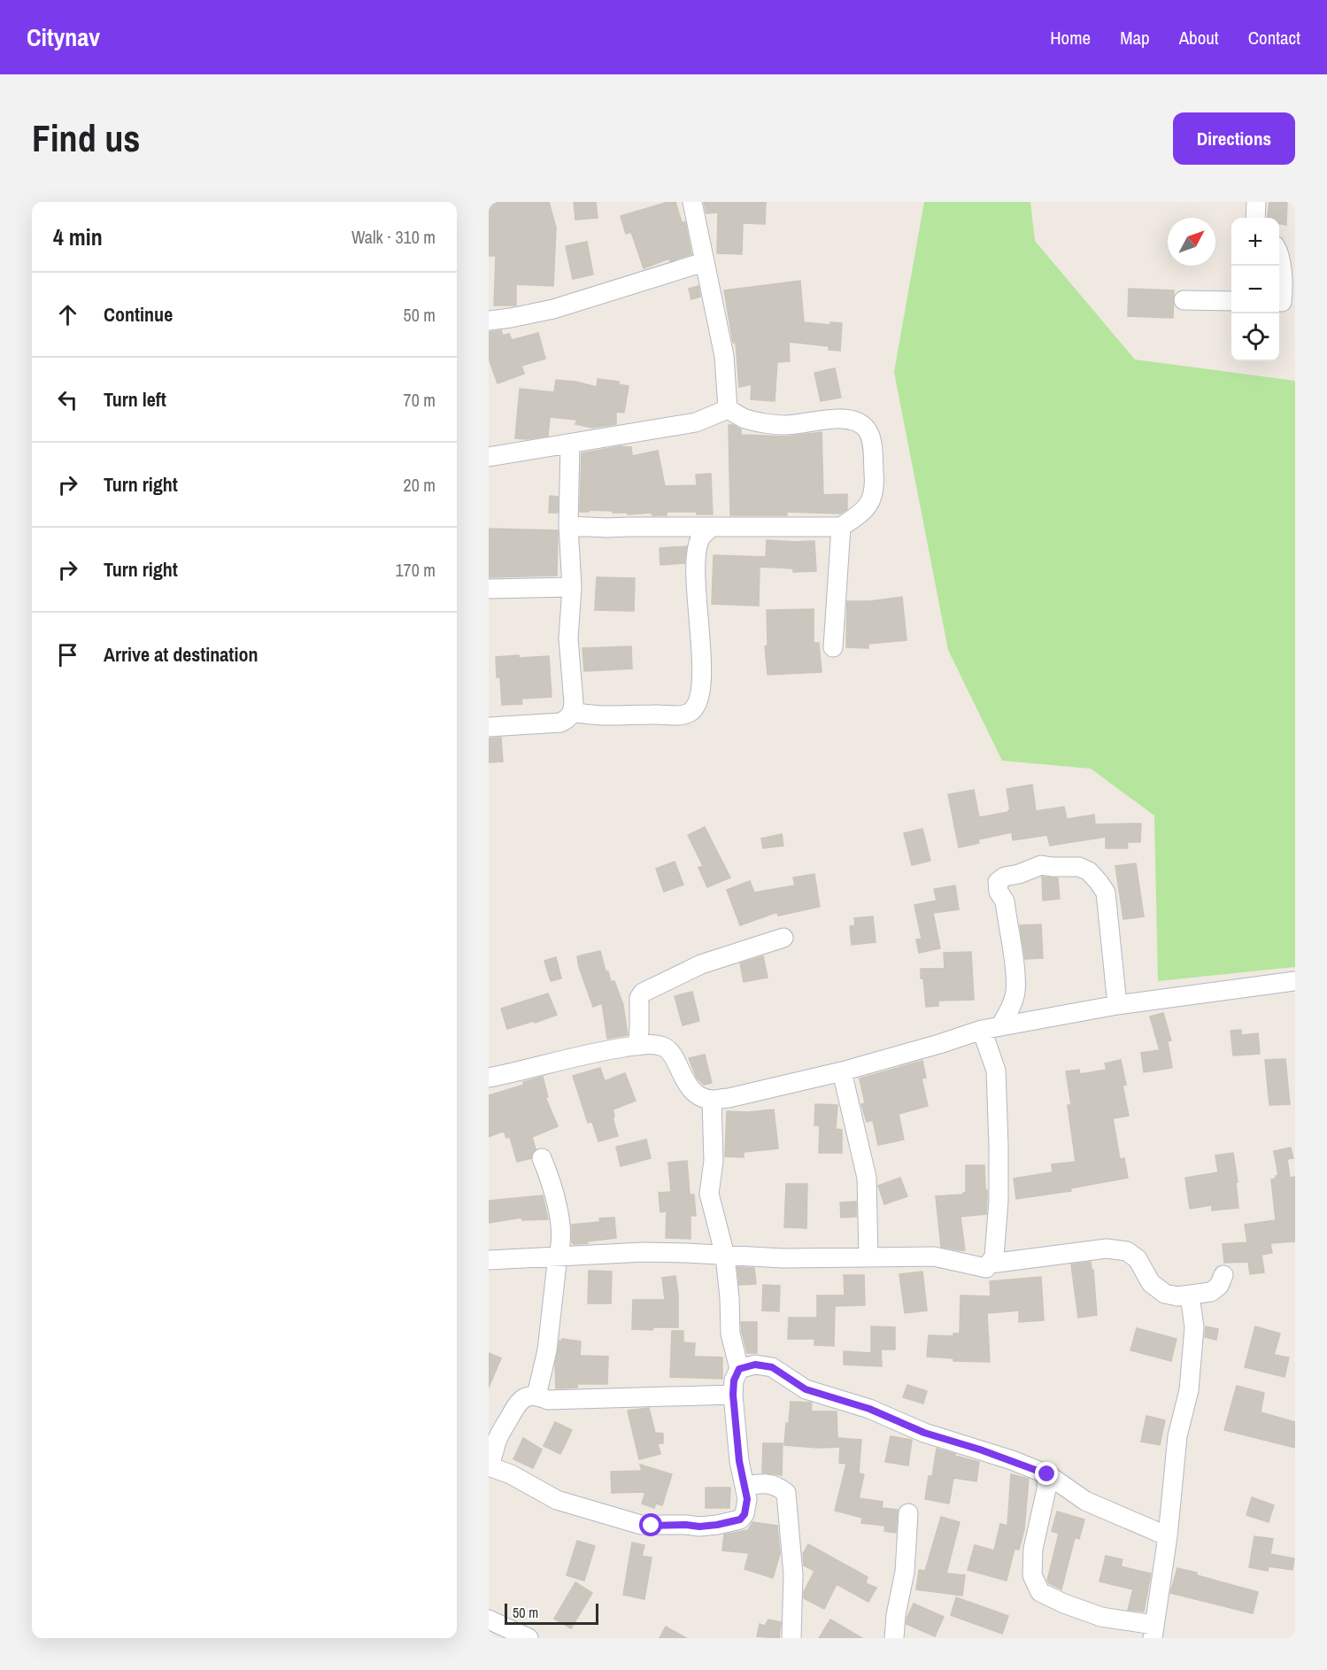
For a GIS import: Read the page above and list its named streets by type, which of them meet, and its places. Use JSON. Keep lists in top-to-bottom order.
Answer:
{
  "scale_bar": "50 m",
  "north": "top right",
  "page": {
    "header": "Citynav",
    "nav": [
      "Home",
      "Map",
      "About",
      "Contact"
    ],
    "buttons": "Directions",
    "title": "Find us",
    "heading": ["4 min", "Walk · 310 m"],
    "map_buttons": ["+", "−"],
    "list": [
      ["Continue", "50 m"],
      ["Turn left", "70 m"],
      ["Turn right", "20 m"],
      ["Turn right", "170 m"],
      "Arrive at destination"
    ],
    "scale": "50 m"
  }
}
